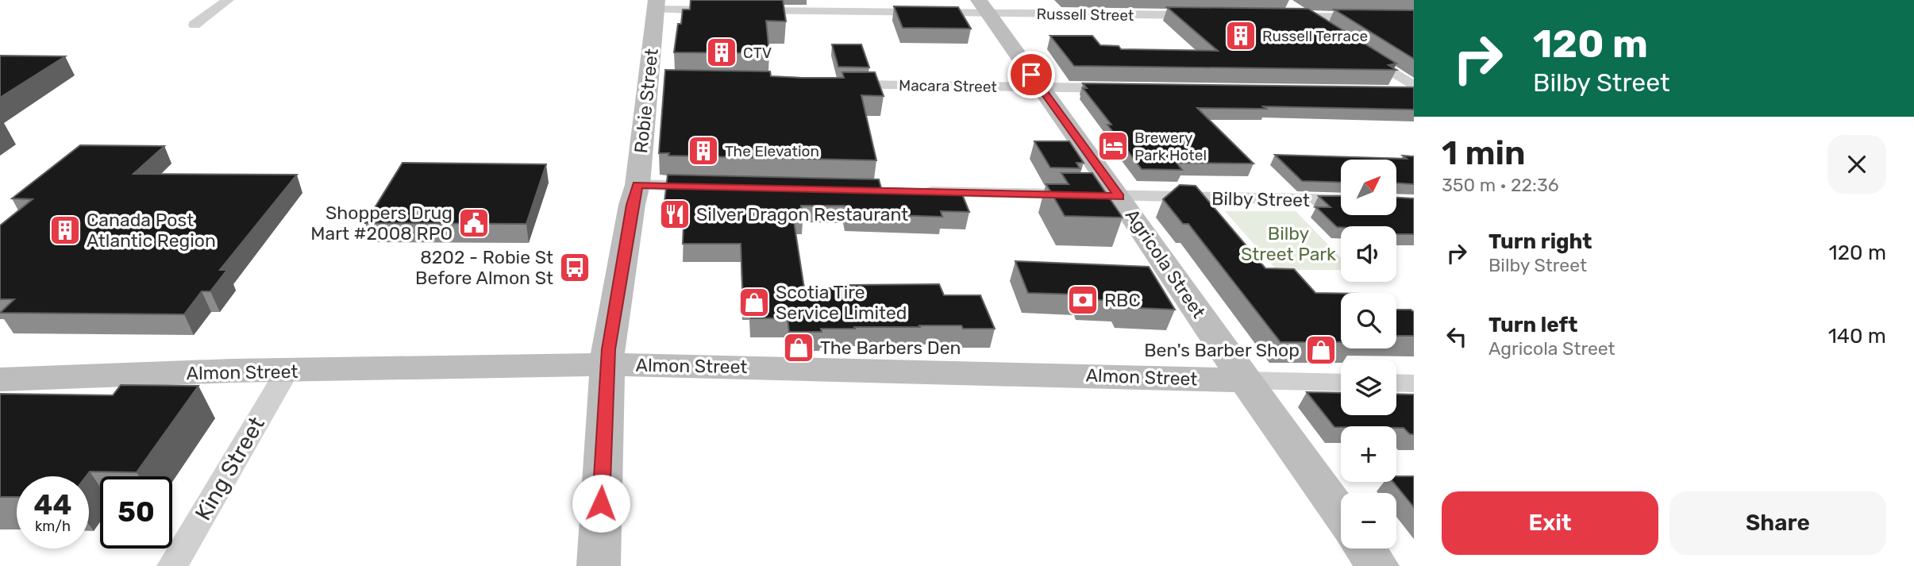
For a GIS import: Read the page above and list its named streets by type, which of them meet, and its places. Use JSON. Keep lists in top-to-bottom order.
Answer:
{
  "streets": {
    "street": [
      "Russell Street",
      "Macara Street",
      "Robie Street",
      "Bilby Street",
      "Agricola Street",
      "Almon Street",
      "King Street"
    ]
  },
  "crossings": [
    ["Russell Street", "Robie Street"],
    ["Russell Street", "Agricola Street"],
    ["Macara Street", "Agricola Street"],
    ["Robie Street", "Almon Street"],
    ["Bilby Street", "Agricola Street"],
    ["Agricola Street", "Almon Street"],
    ["Almon Street", "King Street"]
  ],
  "parks": ["Bilby Street Park"],
  "places": {
    "building": [
      "Russell Terrace",
      "CTV",
      "The Elevation",
      "Canada Post Atlantic Region"
    ],
    "hotel": ["Brewery Park Hotel"],
    "restaurant": ["Silver Dragon Restaurant"],
    "public building": ["Shoppers Drug Mart #2008 RPO"],
    "bus stop": ["8202 - Robie St Before Almon St"],
    "bank": ["RBC"],
    "shop": ["Scotia Tire Service Limited", "The Barbers Den", "Ben's Barber Shop"]
  },
  "north": "top right",
  "page": {
    "turn": ["120 m", "Bilby Street"],
    "heading": ["1 min", "350 m · 22:36"],
    "map_buttons": ["+", "−"],
    "list": [
      {
        "name": "Turn right",
        "note": "Bilby Street",
        "value": "120 m"
      },
      {
        "name": "Turn left",
        "note": "Agricola Street",
        "value": "140 m"
      }
    ],
    "speed": "44 km/h",
    "limit": "50",
    "buttons": ["Exit", "Share"]
  }
}
